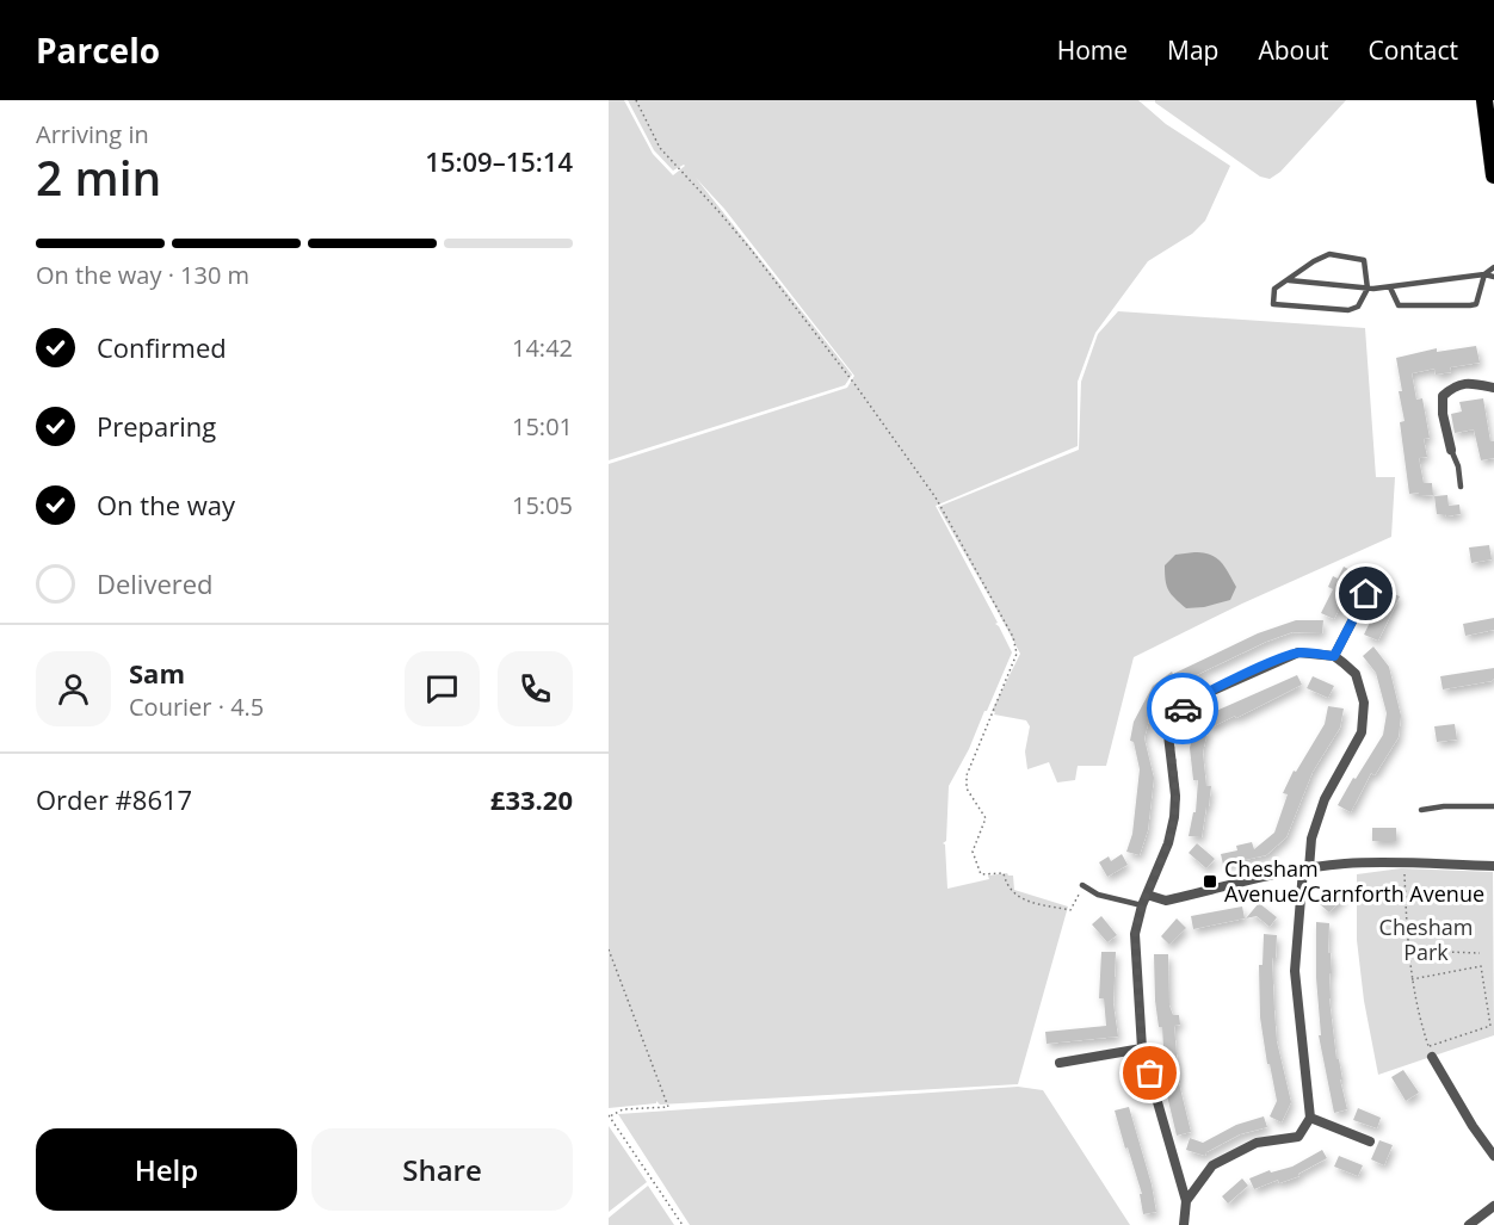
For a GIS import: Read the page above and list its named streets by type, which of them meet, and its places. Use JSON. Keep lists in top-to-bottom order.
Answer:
{
  "parks": ["Chesham Park"],
  "places": {
    "transit": ["Chesham Avenue/Carnforth Avenue"]
  },
  "page": {
    "header": "Parcelo",
    "nav": [
      "Home",
      "Map",
      "About",
      "Contact"
    ],
    "heading": ["2 min", "Arriving in", "15:09–15:14"],
    "panel": [
      "Sam",
      "Courier · 4.5",
      "Order #8617",
      "£33.20"
    ],
    "bar": "On the way · 130 m",
    "list": [
      ["Confirmed", "14:42"],
      ["Preparing", "15:01"],
      ["On the way", "15:05"],
      "Delivered"
    ],
    "buttons": ["Help", "Share"]
  }
}
